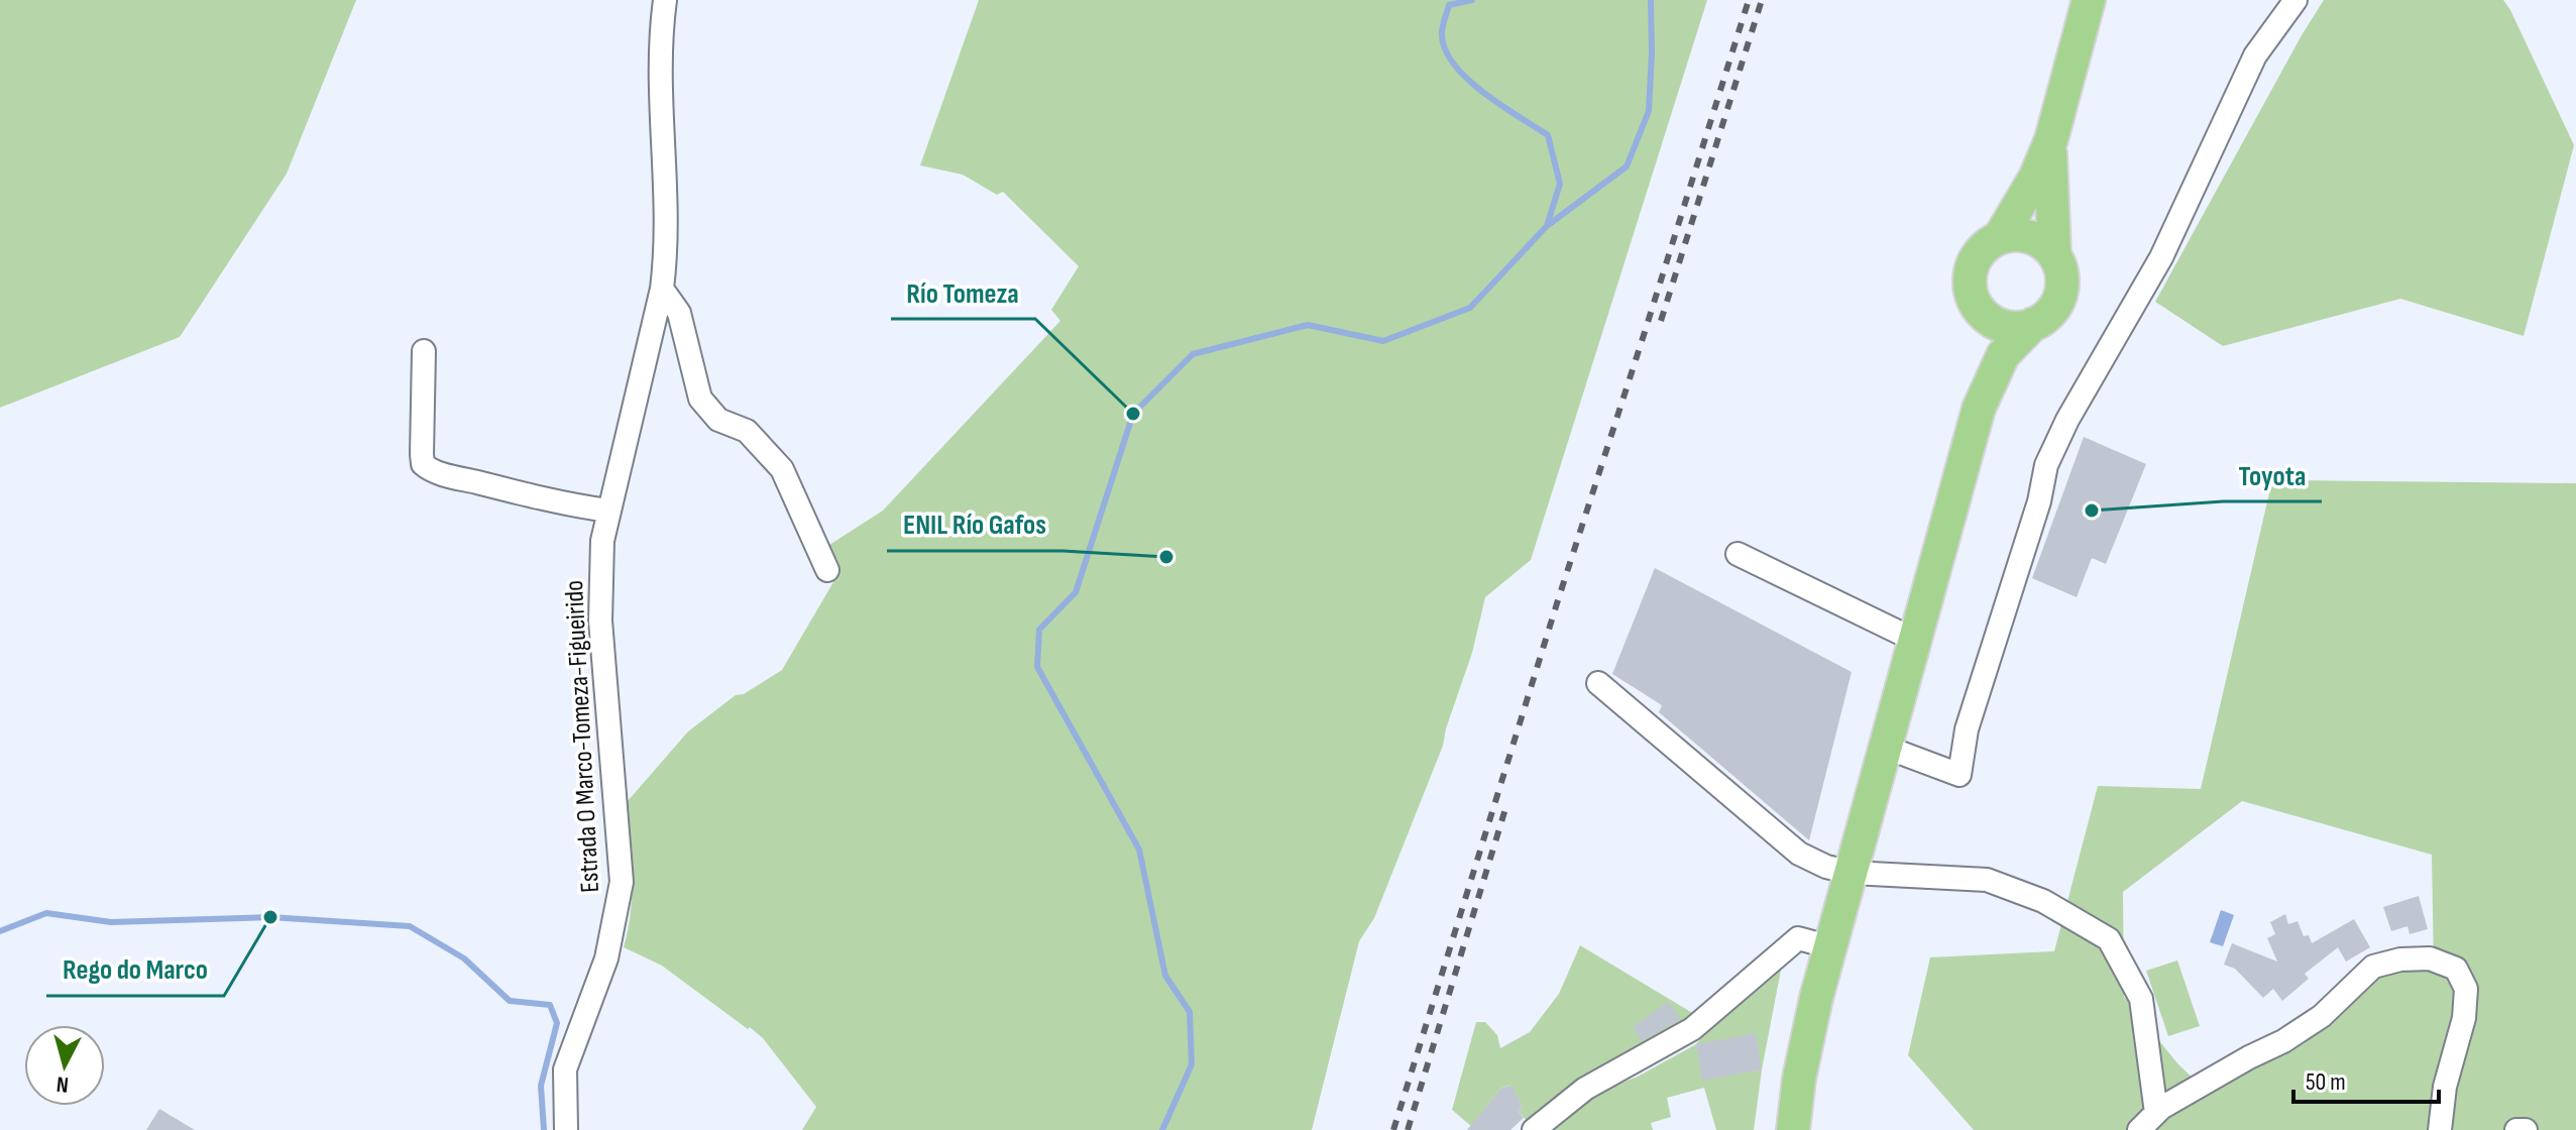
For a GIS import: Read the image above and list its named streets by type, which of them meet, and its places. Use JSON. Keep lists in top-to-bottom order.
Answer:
{
  "streets": {
    "street": ["Estrada O Marco-Tomeza-Figueirido"]
  },
  "places": [
    "Río Tomeza",
    "Toyota",
    "ENIL Río Gafos",
    "Rego do Marco"
  ],
  "scale_bar": "50 m",
  "north": "bottom"
}
